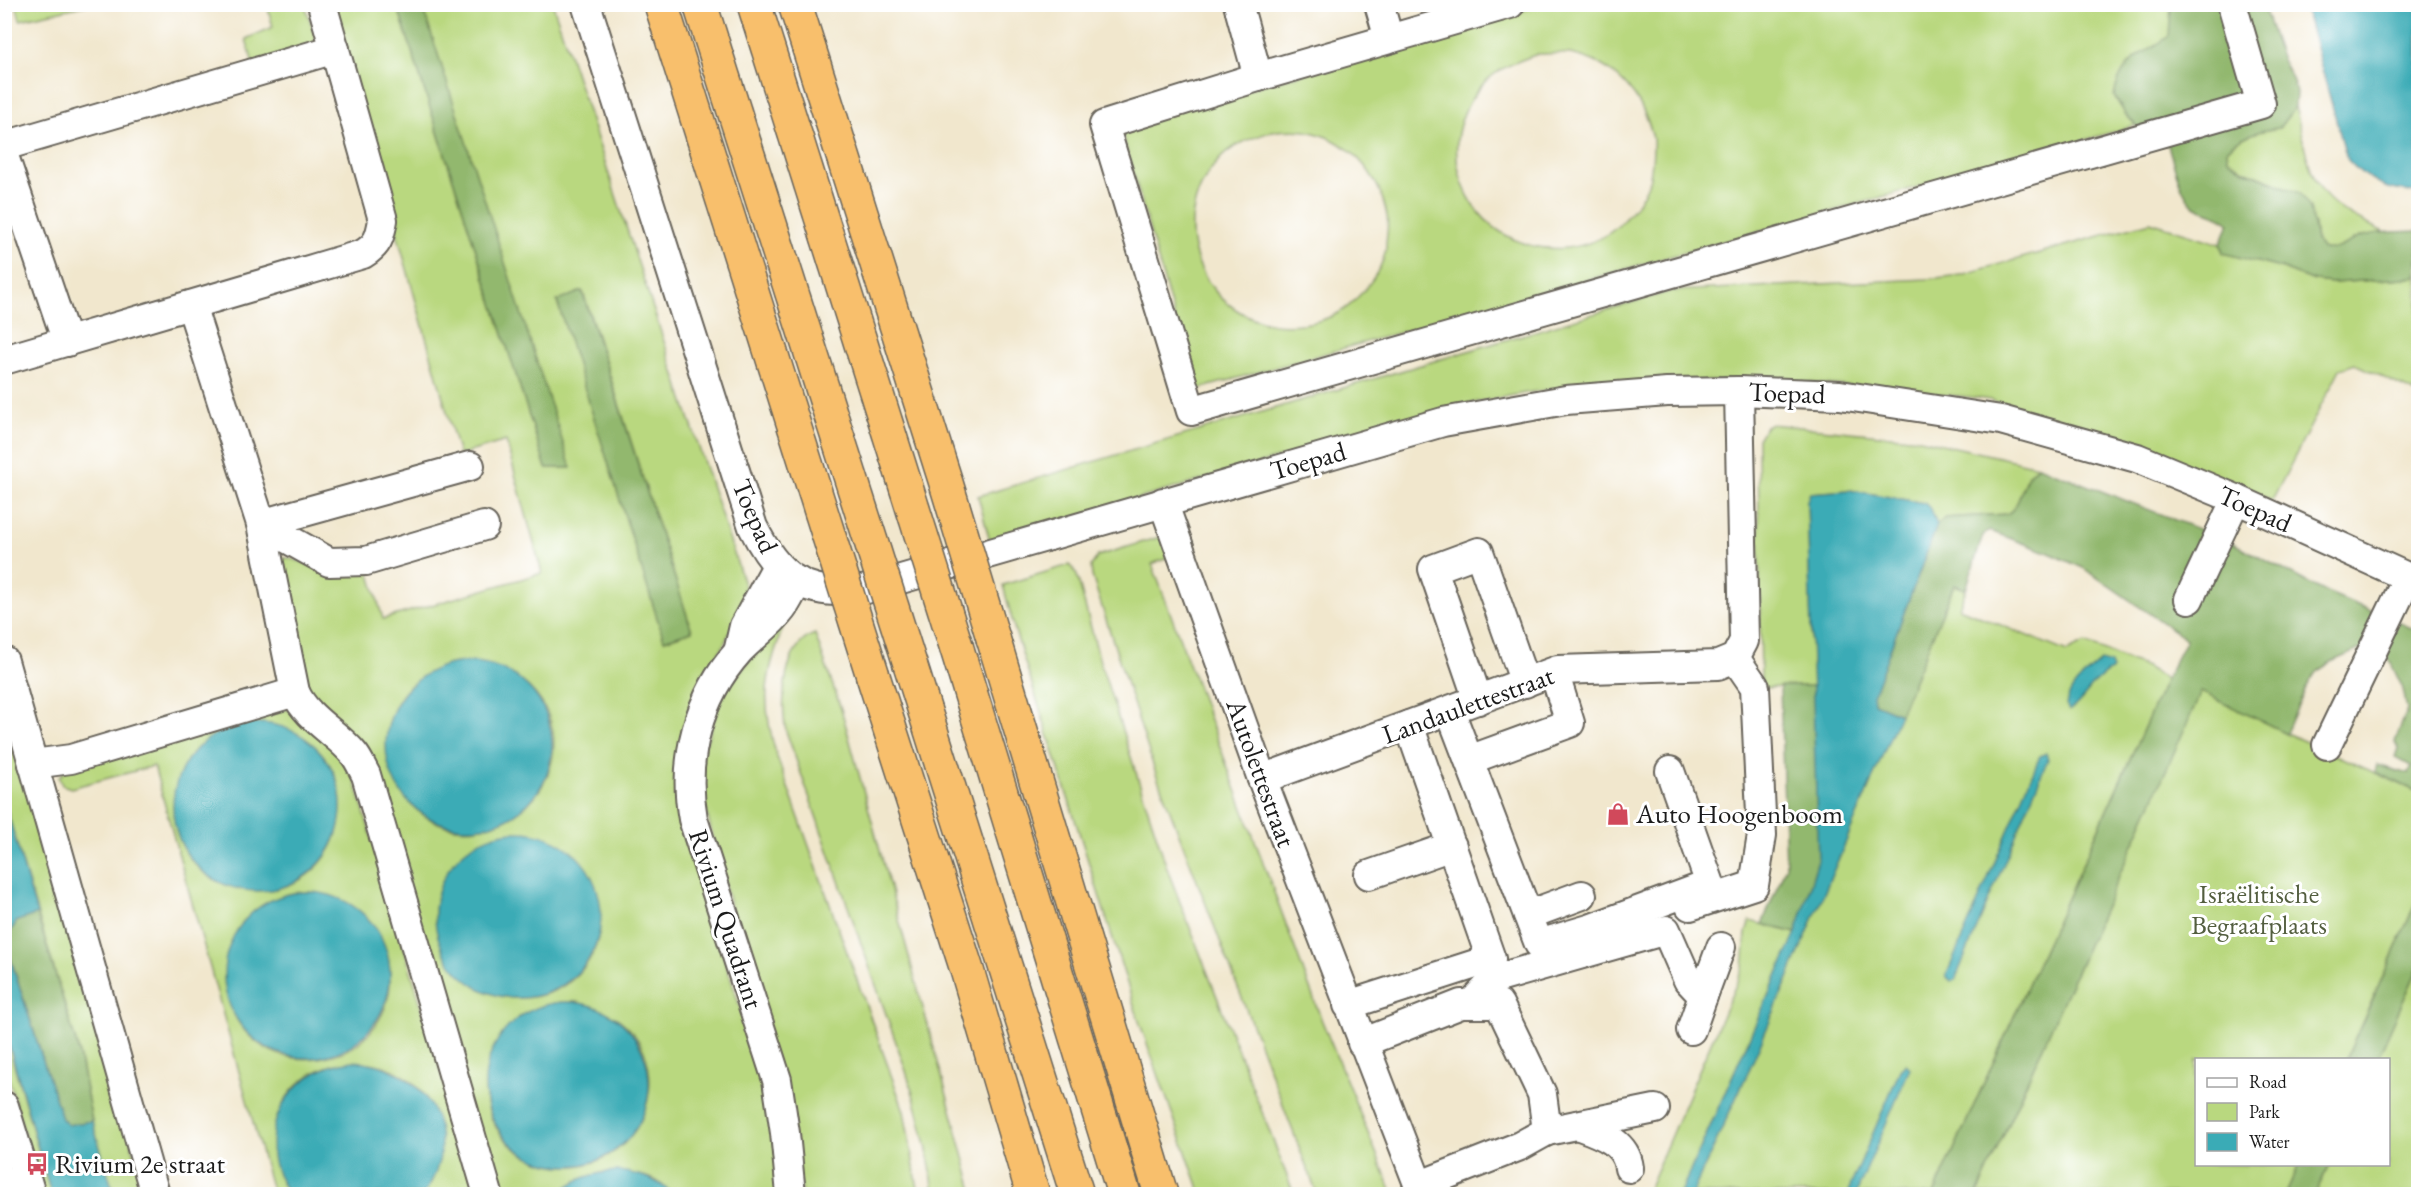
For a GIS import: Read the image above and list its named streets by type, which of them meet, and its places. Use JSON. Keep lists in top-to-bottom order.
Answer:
{
  "streets": {
    "street": [
      "Toepad",
      "Landaulettestraat",
      "Autolettestraat",
      "Rivium Quadrant"
    ]
  },
  "crossings": [
    ["Toepad", "Autolettestraat"],
    ["Toepad", "Rivium Quadrant"],
    ["Landaulettestraat", "Autolettestraat"]
  ],
  "parks": ["Israëlitische Begraafplaats"],
  "places": {
    "shop": ["Auto Hoogenboom"],
    "bus stop": ["Rivium 2e straat"]
  },
  "legend": ["Road", "Park", "Water"]
}
